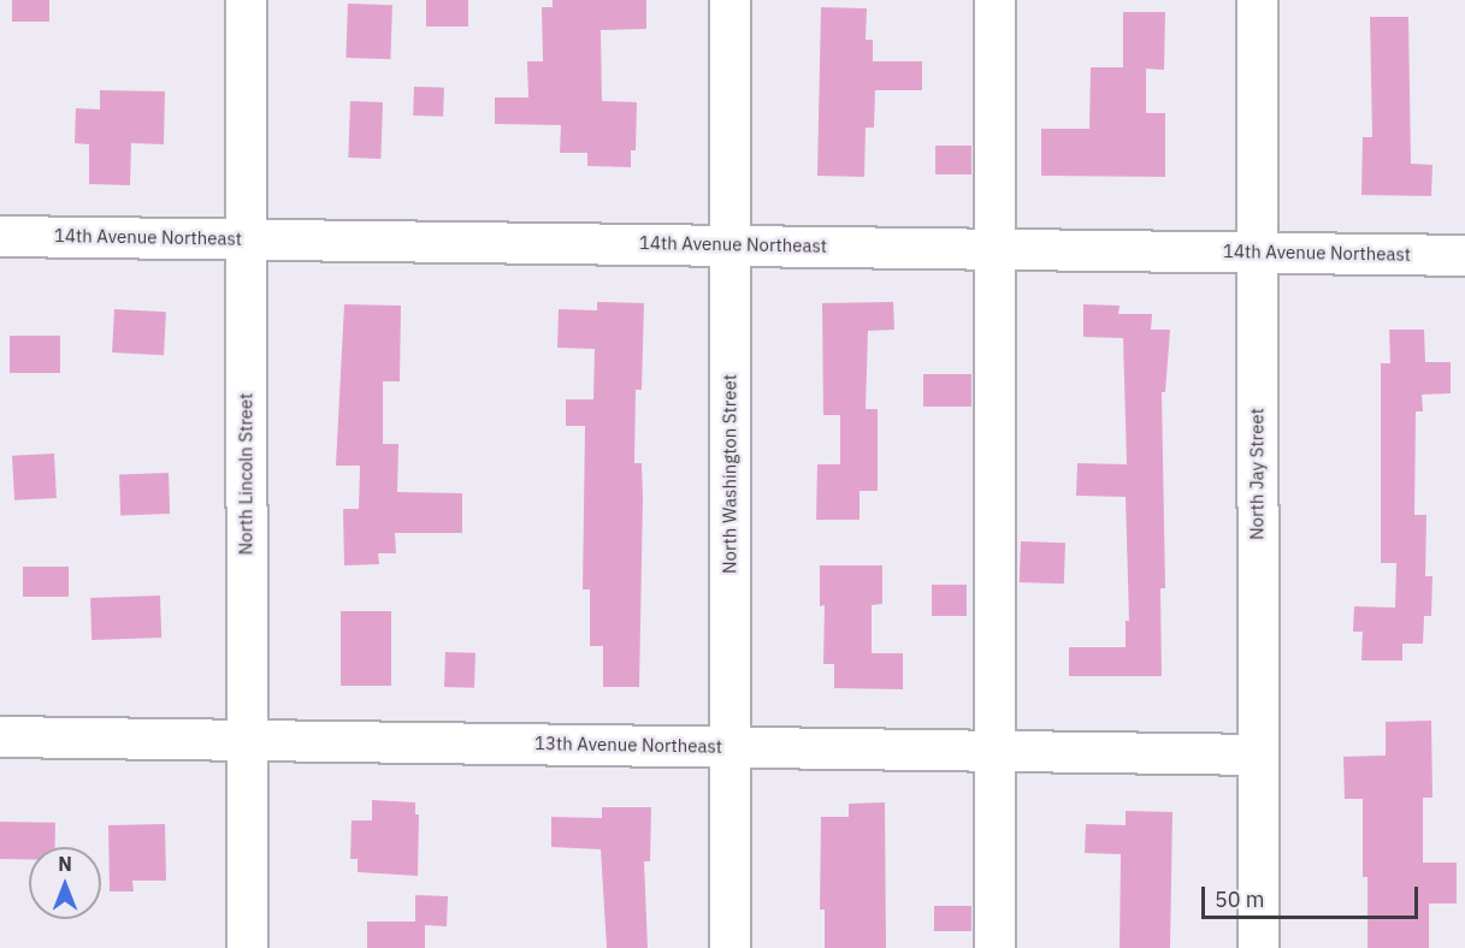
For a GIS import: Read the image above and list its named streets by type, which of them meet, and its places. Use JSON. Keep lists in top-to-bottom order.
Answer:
{
  "streets": {
    "street": [
      "14th Avenue Northeast",
      "North Lincoln Street",
      "North Washington Street",
      "North Jay Street",
      "13th Avenue Northeast"
    ]
  },
  "crossings": [
    ["14th Avenue Northeast", "North Lincoln Street"],
    ["14th Avenue Northeast", "North Washington Street"],
    ["14th Avenue Northeast", "North Jay Street"],
    ["North Lincoln Street", "13th Avenue Northeast"],
    ["North Washington Street", "13th Avenue Northeast"],
    ["North Jay Street", "13th Avenue Northeast"]
  ],
  "scale_bar": "50 m",
  "north": "top"
}
